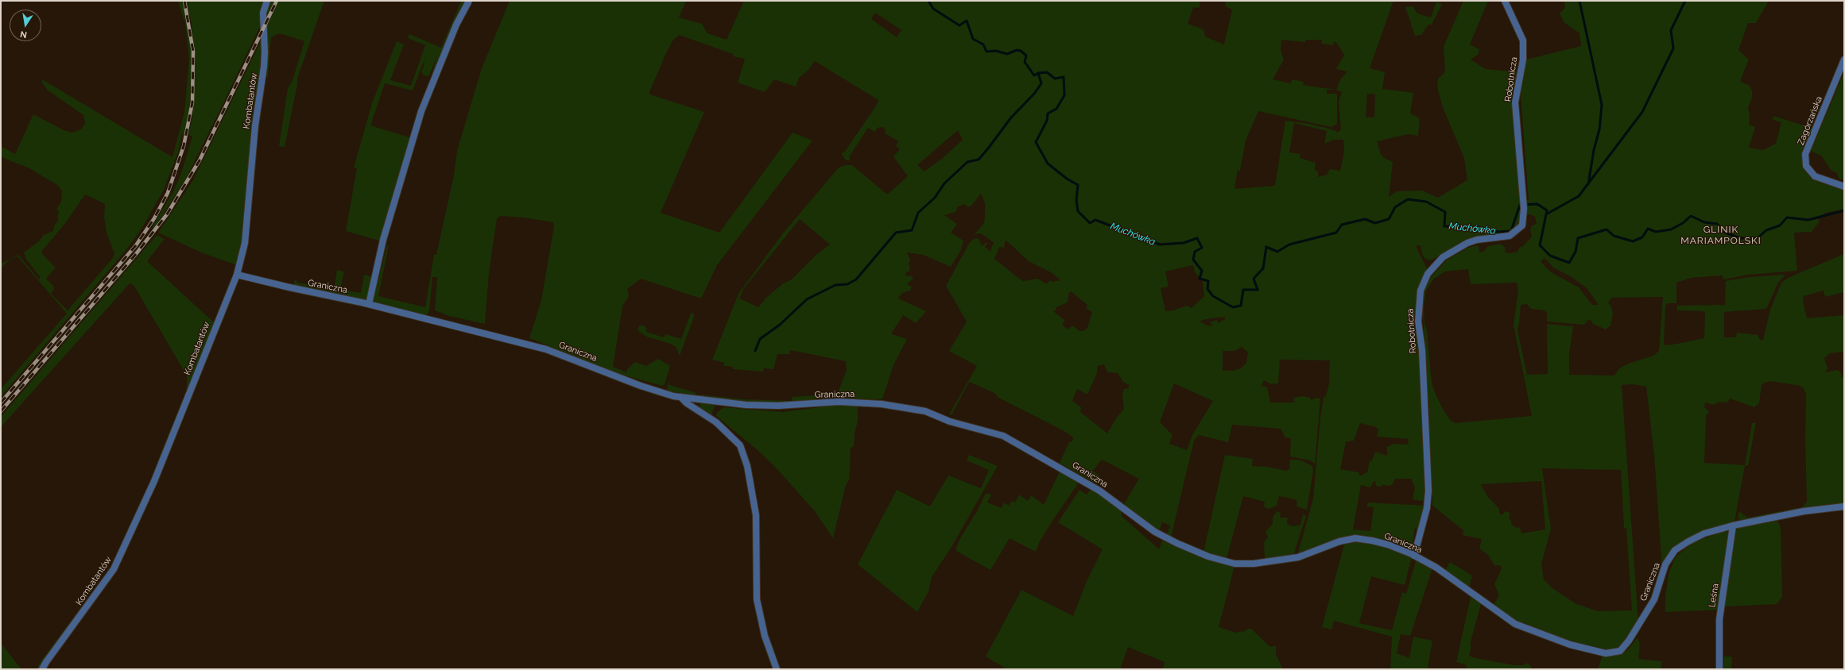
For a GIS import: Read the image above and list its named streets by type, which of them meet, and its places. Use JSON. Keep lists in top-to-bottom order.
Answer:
{
  "streets": {
    "street": [
      "Robotnicza",
      "Kombatantów",
      "Zagórzańska",
      "Graniczna",
      "Leśna"
    ]
  },
  "crossings": [
    ["Robotnicza", "Graniczna"],
    ["Kombatantów", "Graniczna"],
    ["Graniczna", "Leśna"]
  ],
  "districts": ["GLINIK MARIAMPOLSKI"],
  "water": ["Muchówka"],
  "north": "bottom"
}
